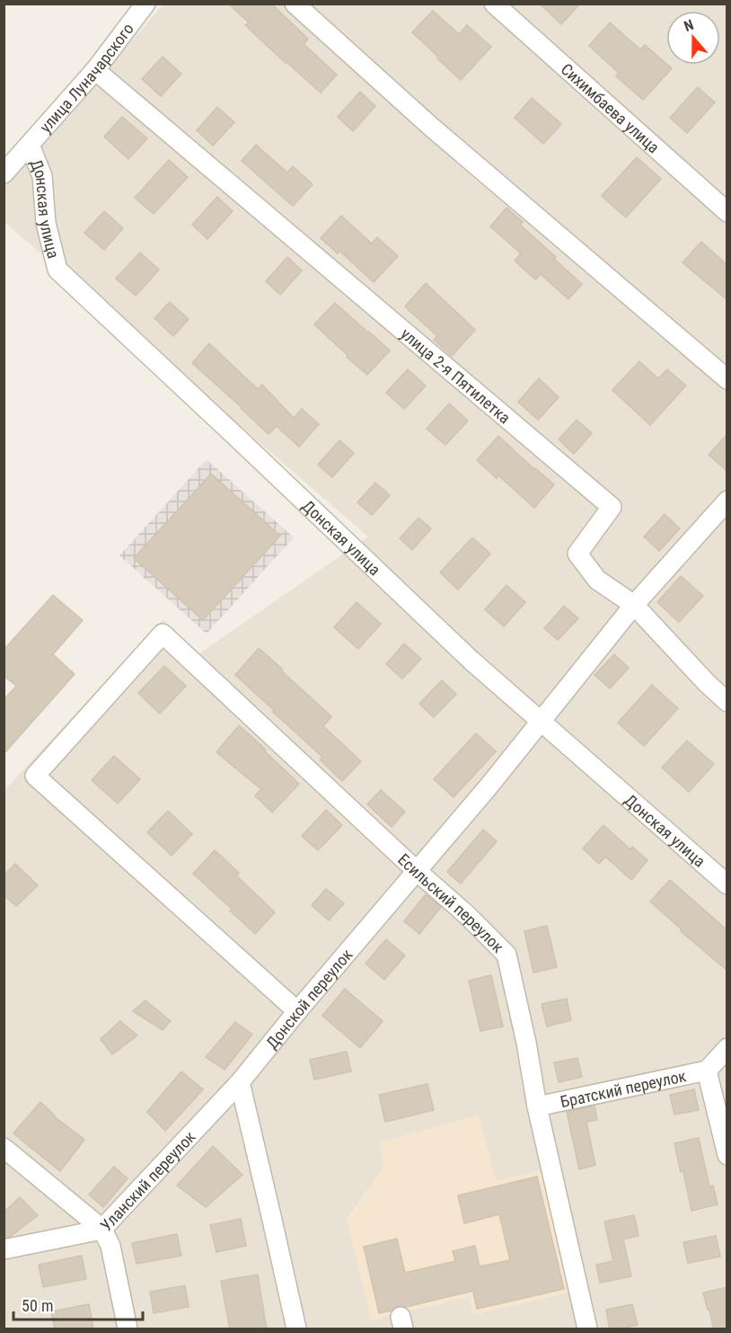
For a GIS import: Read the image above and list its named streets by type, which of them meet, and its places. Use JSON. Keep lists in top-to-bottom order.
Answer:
{
  "streets": {
    "street": [
      "улица Луначарского",
      "Сихимбаева улица",
      "Донская улица",
      "улица 2-я Пятилетка",
      "Есильский переулок",
      "Донской переулок",
      "Братский переулок",
      "Уланский переулок"
    ]
  },
  "crossings": [
    ["улица Луначарского", "Донская улица"],
    ["улица Луначарского", "улица 2-я Пятилетка"],
    ["Донская улица", "Донской переулок"],
    ["улица 2-я Пятилетка", "Донской переулок"],
    ["Есильский переулок", "Донской переулок"],
    ["Есильский переулок", "Братский переулок"],
    ["Донской переулок", "Уланский переулок"]
  ],
  "scale_bar": "50 m",
  "north": "top"
}
